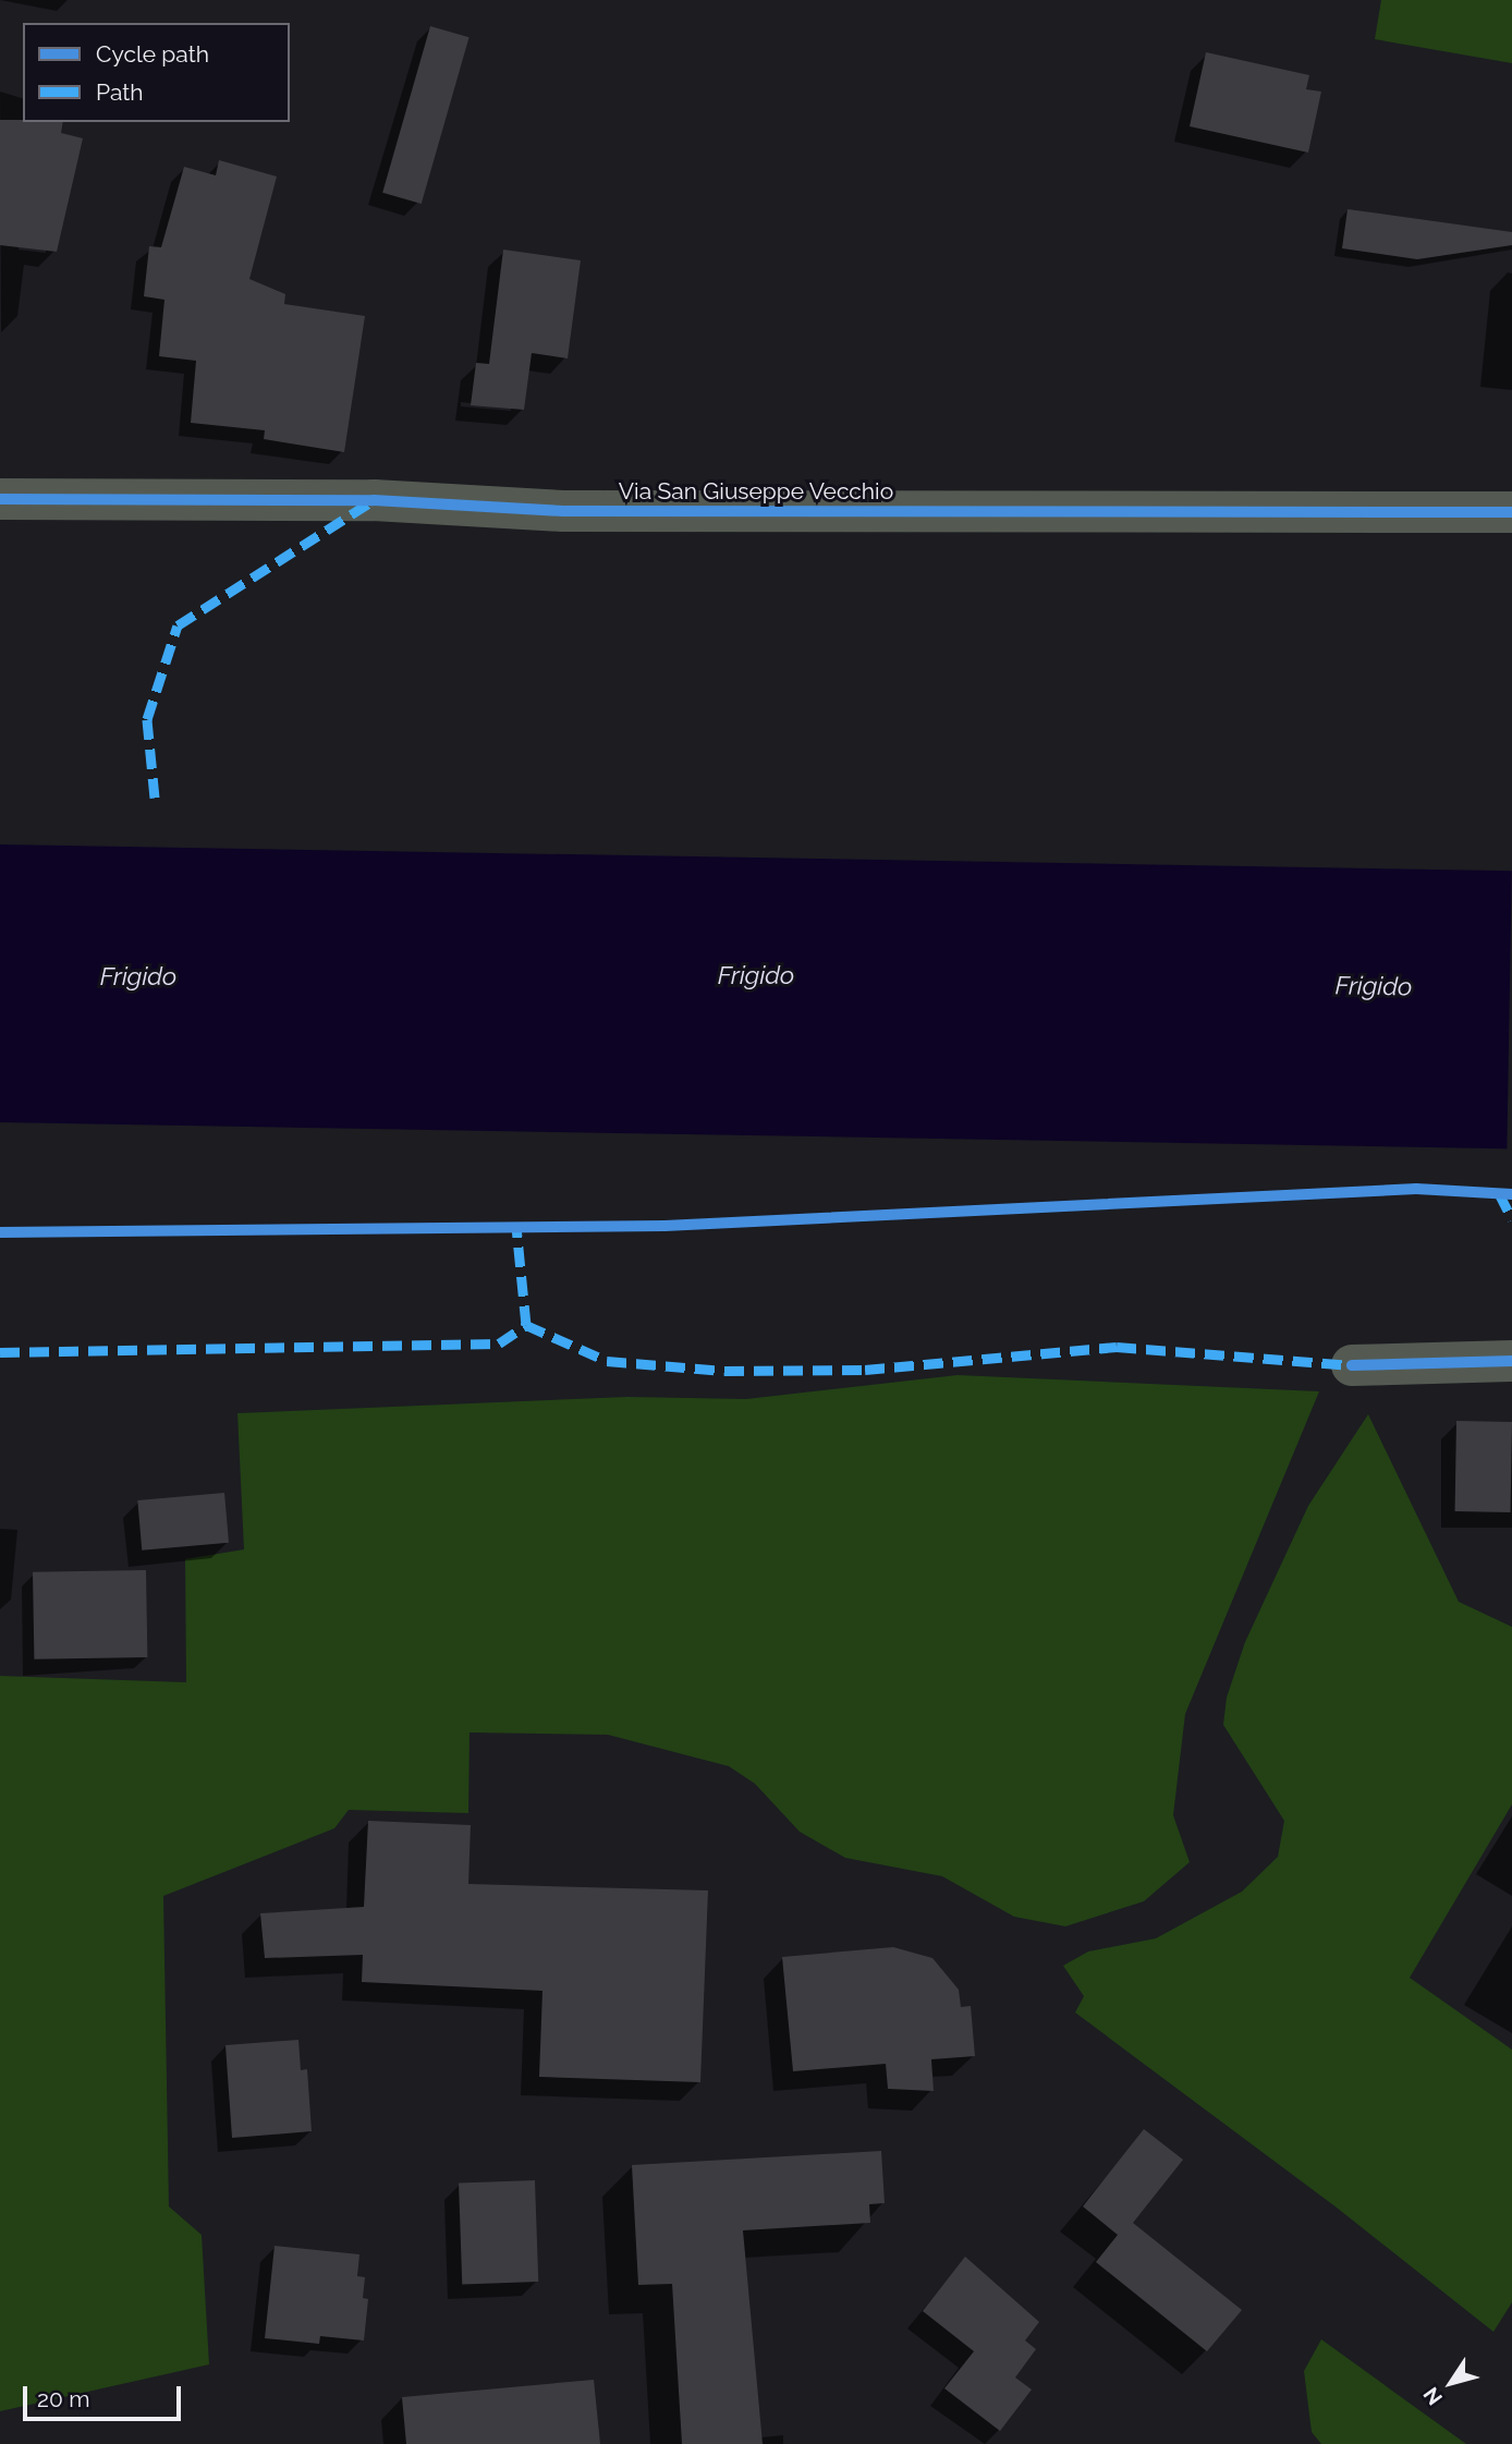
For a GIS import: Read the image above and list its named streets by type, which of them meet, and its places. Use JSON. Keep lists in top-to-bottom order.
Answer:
{
  "streets": {
    "street": ["Via San Giuseppe Vecchio"]
  },
  "water": ["Frigido"],
  "legend": ["Cycle path", "Path"],
  "scale_bar": "20 m",
  "north": "bottom left"
}
